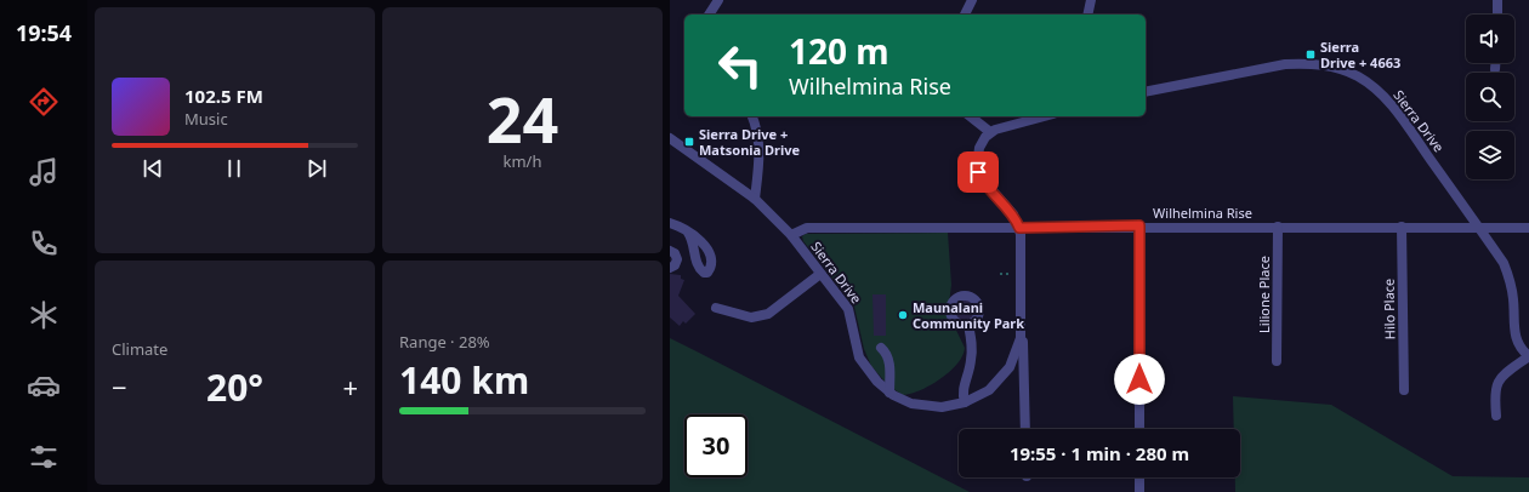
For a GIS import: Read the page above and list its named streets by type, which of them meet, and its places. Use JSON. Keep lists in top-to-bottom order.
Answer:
{
  "streets": {
    "street": [
      "Sierra Drive",
      "Wilhelmina Rise",
      "Lilione Place",
      "Hilo Place"
    ]
  },
  "crossings": [
    ["Sierra Drive", "Wilhelmina Rise"],
    ["Wilhelmina Rise", "Lilione Place"],
    ["Wilhelmina Rise", "Hilo Place"]
  ],
  "places": {
    "transit": ["Sierra Drive + 4663", "Sierra Drive + Matsonia Drive"],
    "other": ["Maunalani Community Park"]
  },
  "page": {
    "tabs": "19:54",
    "tile": [
      ["24", "km/h"],
      "Climate",
      ["Range · 28%", "140 km"]
    ],
    "turn": ["120 m", "Wilhelmina Rise"],
    "song": ["102.5 FM", "Music"],
    "heat": ["−", "20°", "+"],
    "limit": "30",
    "trip": "19:55 · 1 min · 280 m"
  }
}
